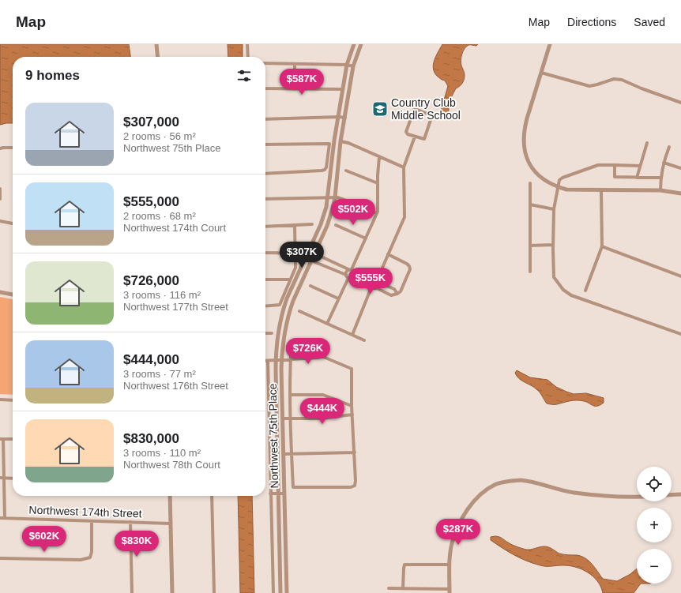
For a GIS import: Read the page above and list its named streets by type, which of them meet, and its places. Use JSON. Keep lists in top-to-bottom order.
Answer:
{
  "streets": {
    "street": ["Northwest 75th Place", "Northwest 174th Street"]
  },
  "places": {
    "school or university": ["Country Club Middle School"]
  },
  "page": {
    "header": "Map",
    "nav": ["Map", "Directions", "Saved"],
    "heading": "9 homes",
    "price": [
      "$587K",
      "$502K",
      "$307K",
      "$555K",
      "$726K",
      "$444K",
      "$287K",
      "$602K",
      "$830K"
    ],
    "list": [
      {
        "name": "$307,000",
        "note": "2 rooms · 56 m² · Northwest 75th Place"
      },
      {
        "name": "$555,000",
        "note": "2 rooms · 68 m² · Northwest 174th Court"
      },
      {
        "name": "$726,000",
        "note": "3 rooms · 116 m² · Northwest 177th Street"
      },
      {
        "name": "$444,000",
        "note": "3 rooms · 77 m² · Northwest 176th Street"
      },
      {
        "name": "$830,000",
        "note": "3 rooms · 110 m² · Northwest 78th Court"
      }
    ],
    "map_buttons": ["+", "−"]
  }
}
